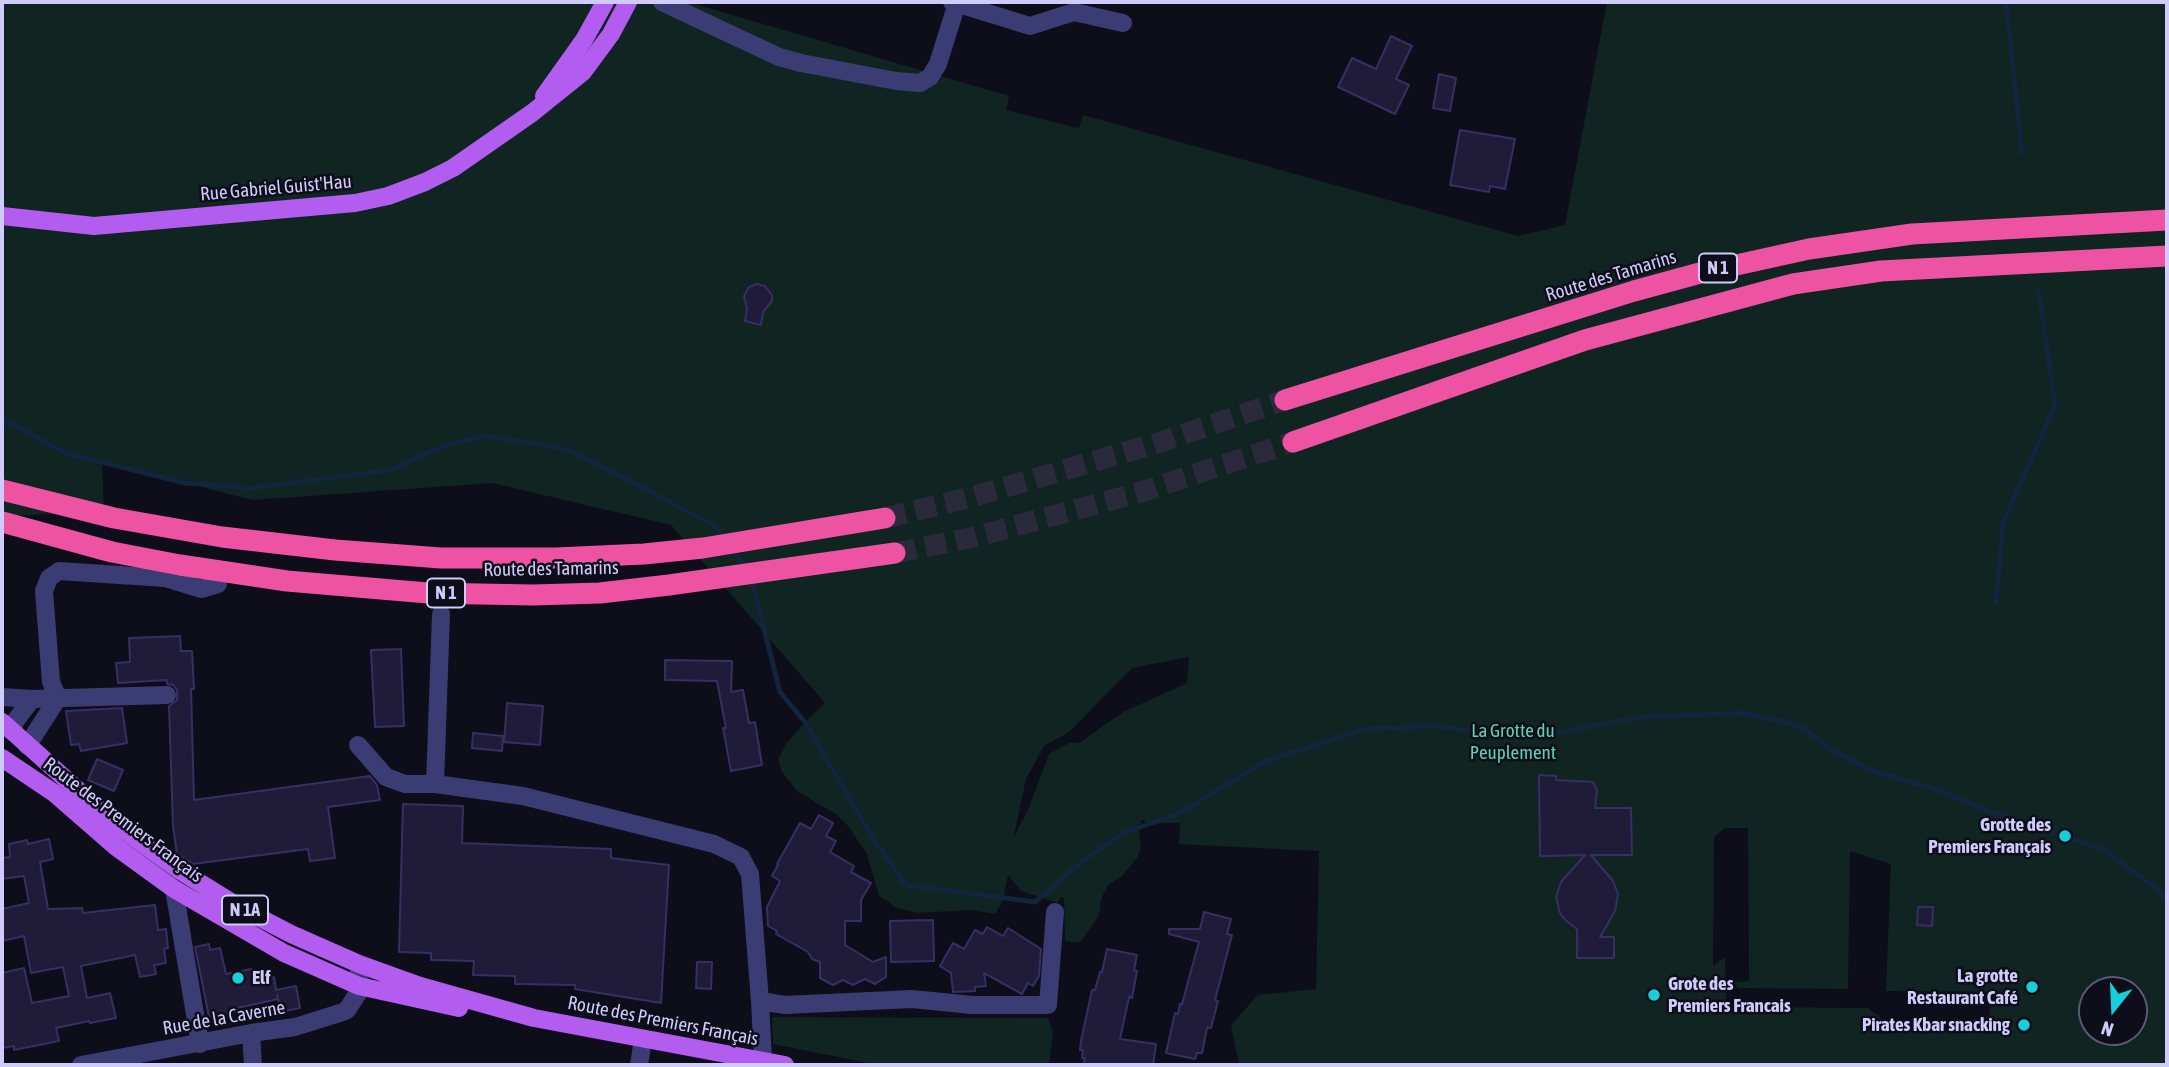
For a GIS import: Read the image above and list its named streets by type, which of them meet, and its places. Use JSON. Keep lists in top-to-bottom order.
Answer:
{
  "streets": {
    "highway": ["N 1", "Route des Tamarins"],
    "main road": ["Rue Gabriel Guist'Hau", "Route des Premiers Français", "N 1A"],
    "street": ["Rue de la Caverne"]
  },
  "crossings": [
    ["Route des Premiers Français", "Rue de la Caverne"]
  ],
  "parks": ["La Grotte du Peuplement"],
  "places": [
    "Grotte des Premiers Français",
    "Elf",
    "La grotte Restaurant Café",
    "Grote des Premiers Francais",
    "Pirates Kbar snacking"
  ],
  "north": "bottom"
}
